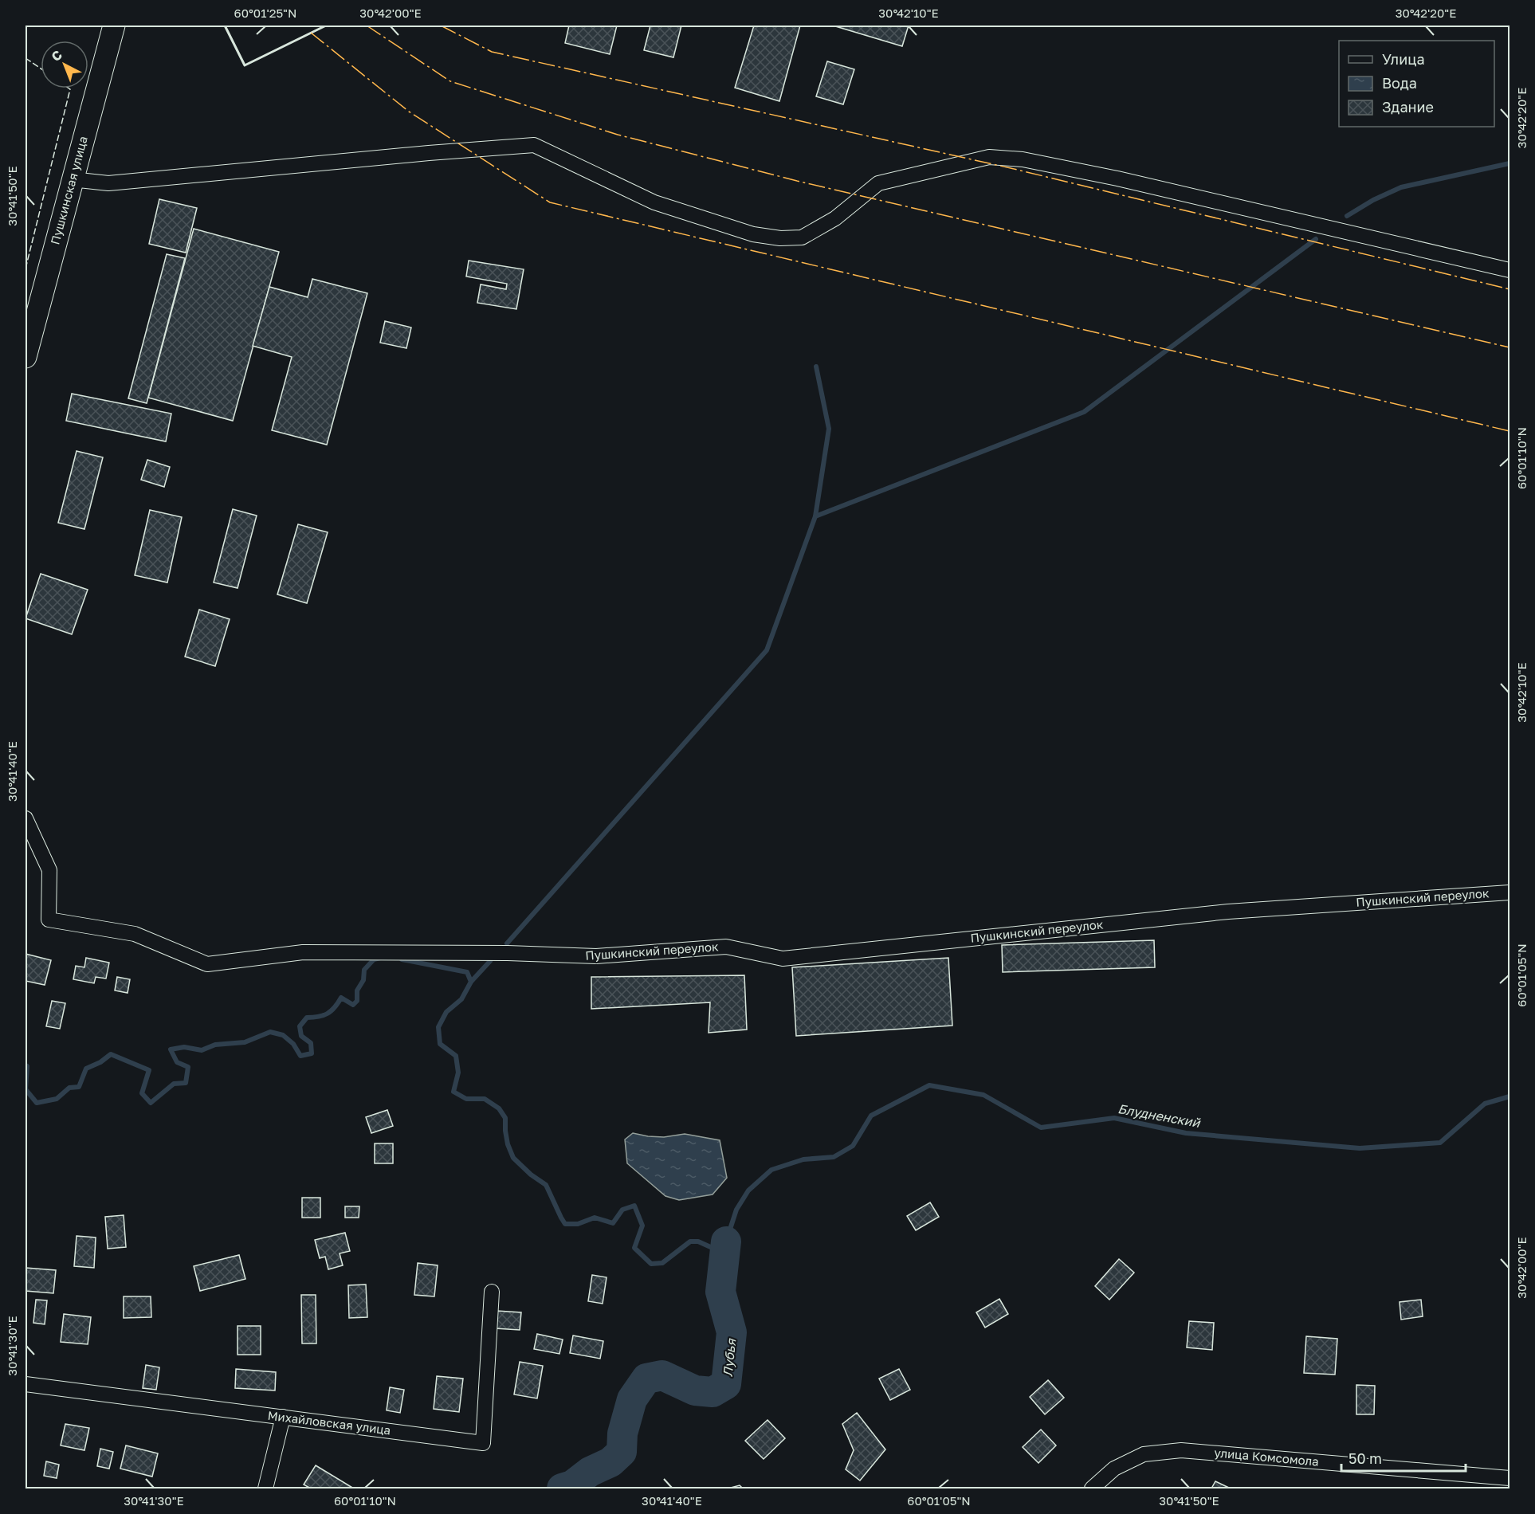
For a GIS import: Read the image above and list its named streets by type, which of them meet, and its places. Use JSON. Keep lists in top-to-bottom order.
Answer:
{
  "streets": {
    "street": [
      "Пушкинская улица",
      "Пушкинский переулок",
      "Михайловская улица",
      "улица Комсомола"
    ]
  },
  "water": ["Блудненский", "Лубья"],
  "legend": ["Улица", "Вода", "Здание"],
  "scale_bar": "50 m",
  "north": "top left",
  "coordinates": [
    "60°01'25\"N",
    "30°42'00\"E",
    "30°42'10\"E",
    "30°42'20\"E",
    "30°41'50\"E",
    "60°01'10\"N",
    "30°41'40\"E",
    "60°01'05\"N",
    "30°41'30\"E"
  ]
}
